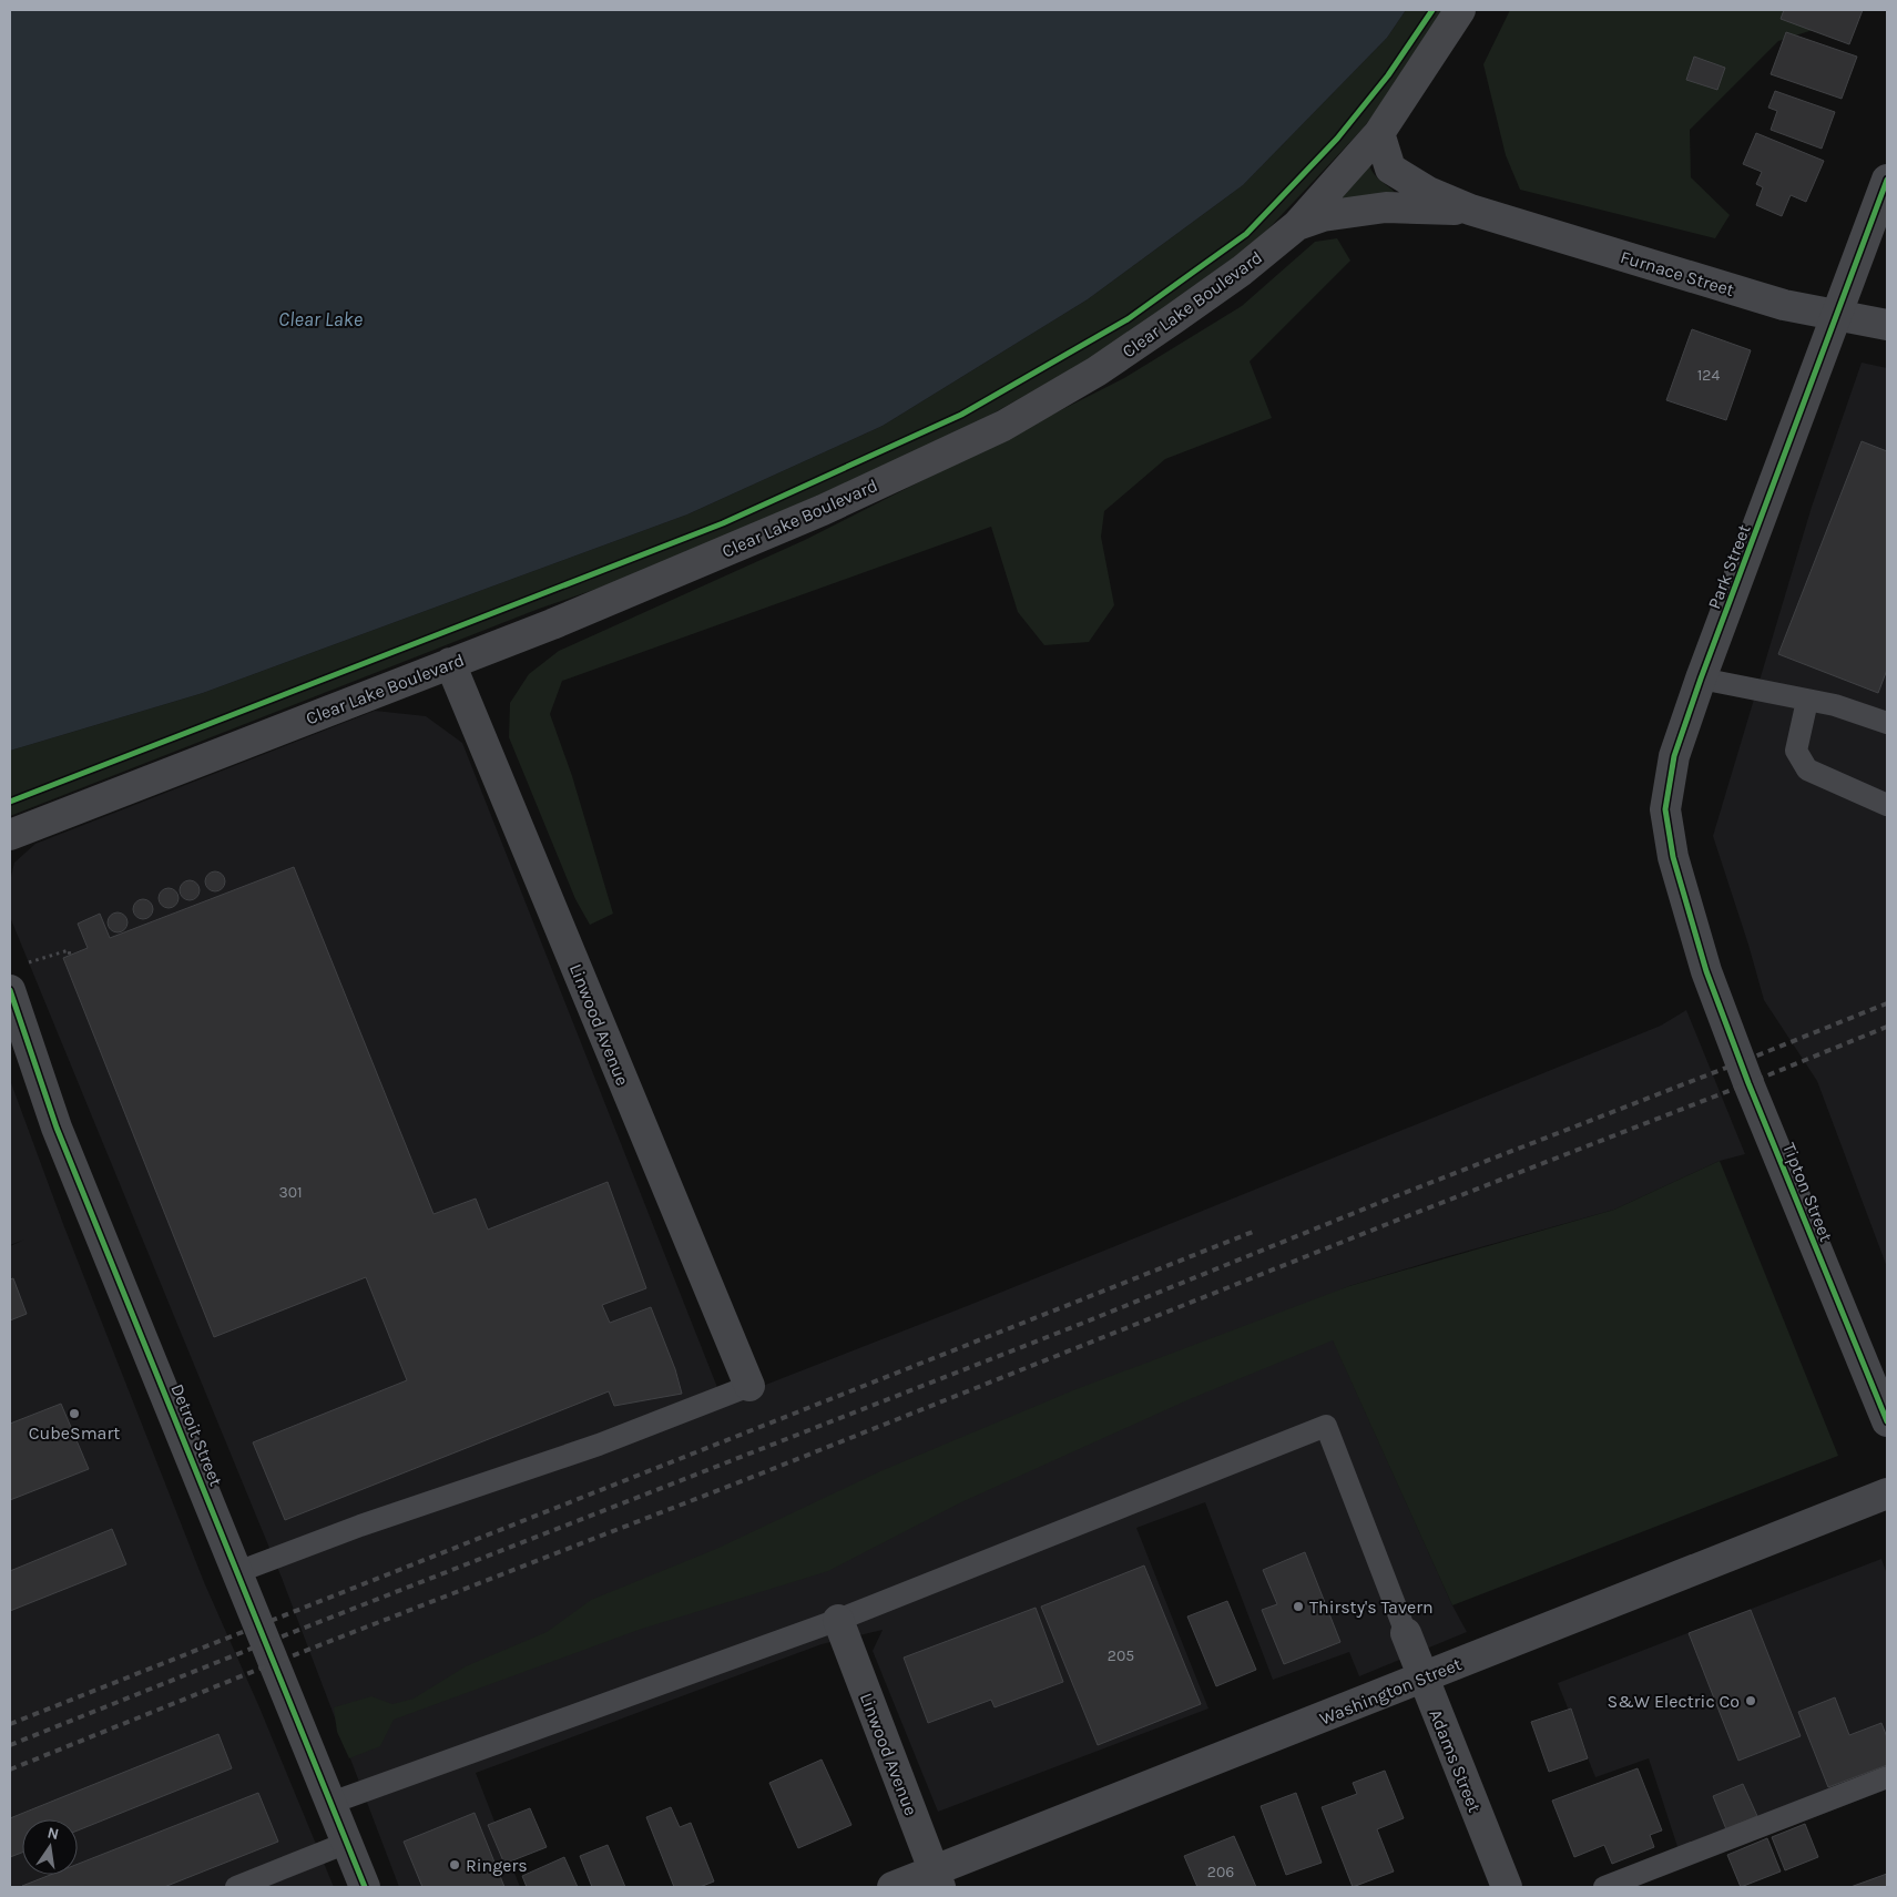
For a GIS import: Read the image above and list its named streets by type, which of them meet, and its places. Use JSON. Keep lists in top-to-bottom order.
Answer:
{
  "streets": {
    "street": [
      "Furnace Street",
      "Clear Lake Boulevard",
      "Park Street",
      "Linwood Avenue",
      "Tipton Street",
      "Detroit Street",
      "Washington Street",
      "Adams Street"
    ]
  },
  "crossings": [
    ["Furnace Street", "Clear Lake Boulevard"],
    ["Furnace Street", "Park Street"],
    ["Clear Lake Boulevard", "Linwood Avenue"],
    ["Park Street", "Tipton Street"],
    ["Linwood Avenue", "Washington Street"],
    ["Washington Street", "Adams Street"]
  ],
  "water": ["Clear Lake"],
  "places": [
    "CubeSmart",
    "Thirsty's Tavern",
    "S&W Electric Co",
    "Ringers"
  ],
  "house_numbers": [
    "124",
    "301",
    "205",
    "206"
  ],
  "north": "top"
}
